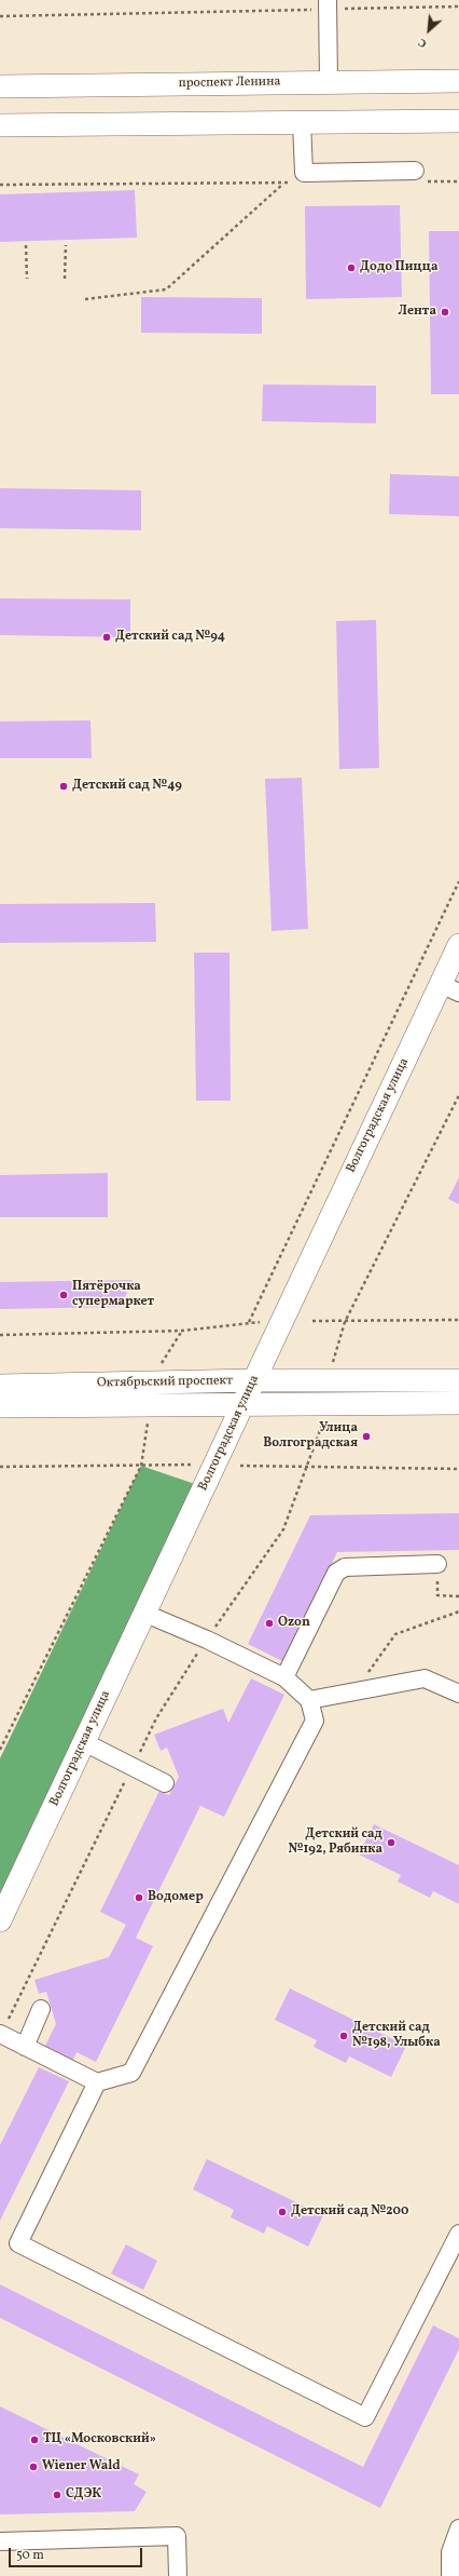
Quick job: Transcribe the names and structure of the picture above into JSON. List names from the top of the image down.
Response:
{
  "streets": {
    "main road": ["проспект Ленина", "Волгоградская улица", "Октябрьский проспект"]
  },
  "crossings": [
    ["Волгоградская улица", "Октябрьский проспект"]
  ],
  "places": [
    "Додо Пицца",
    "Лента",
    "Детский сад №94",
    "Детский сад №49",
    "Пятёрочка супермаркет",
    "Улица Волгоградская",
    "Ozon",
    "Детский сад №192, Рябинка",
    "Водомер",
    "Детский сад №198, Улыбка",
    "Детский сад №200",
    "ТЦ «Московский»",
    "Wiener Wald",
    "СДЭК"
  ],
  "scale_bar": "50 m",
  "north": "bottom left"
}
